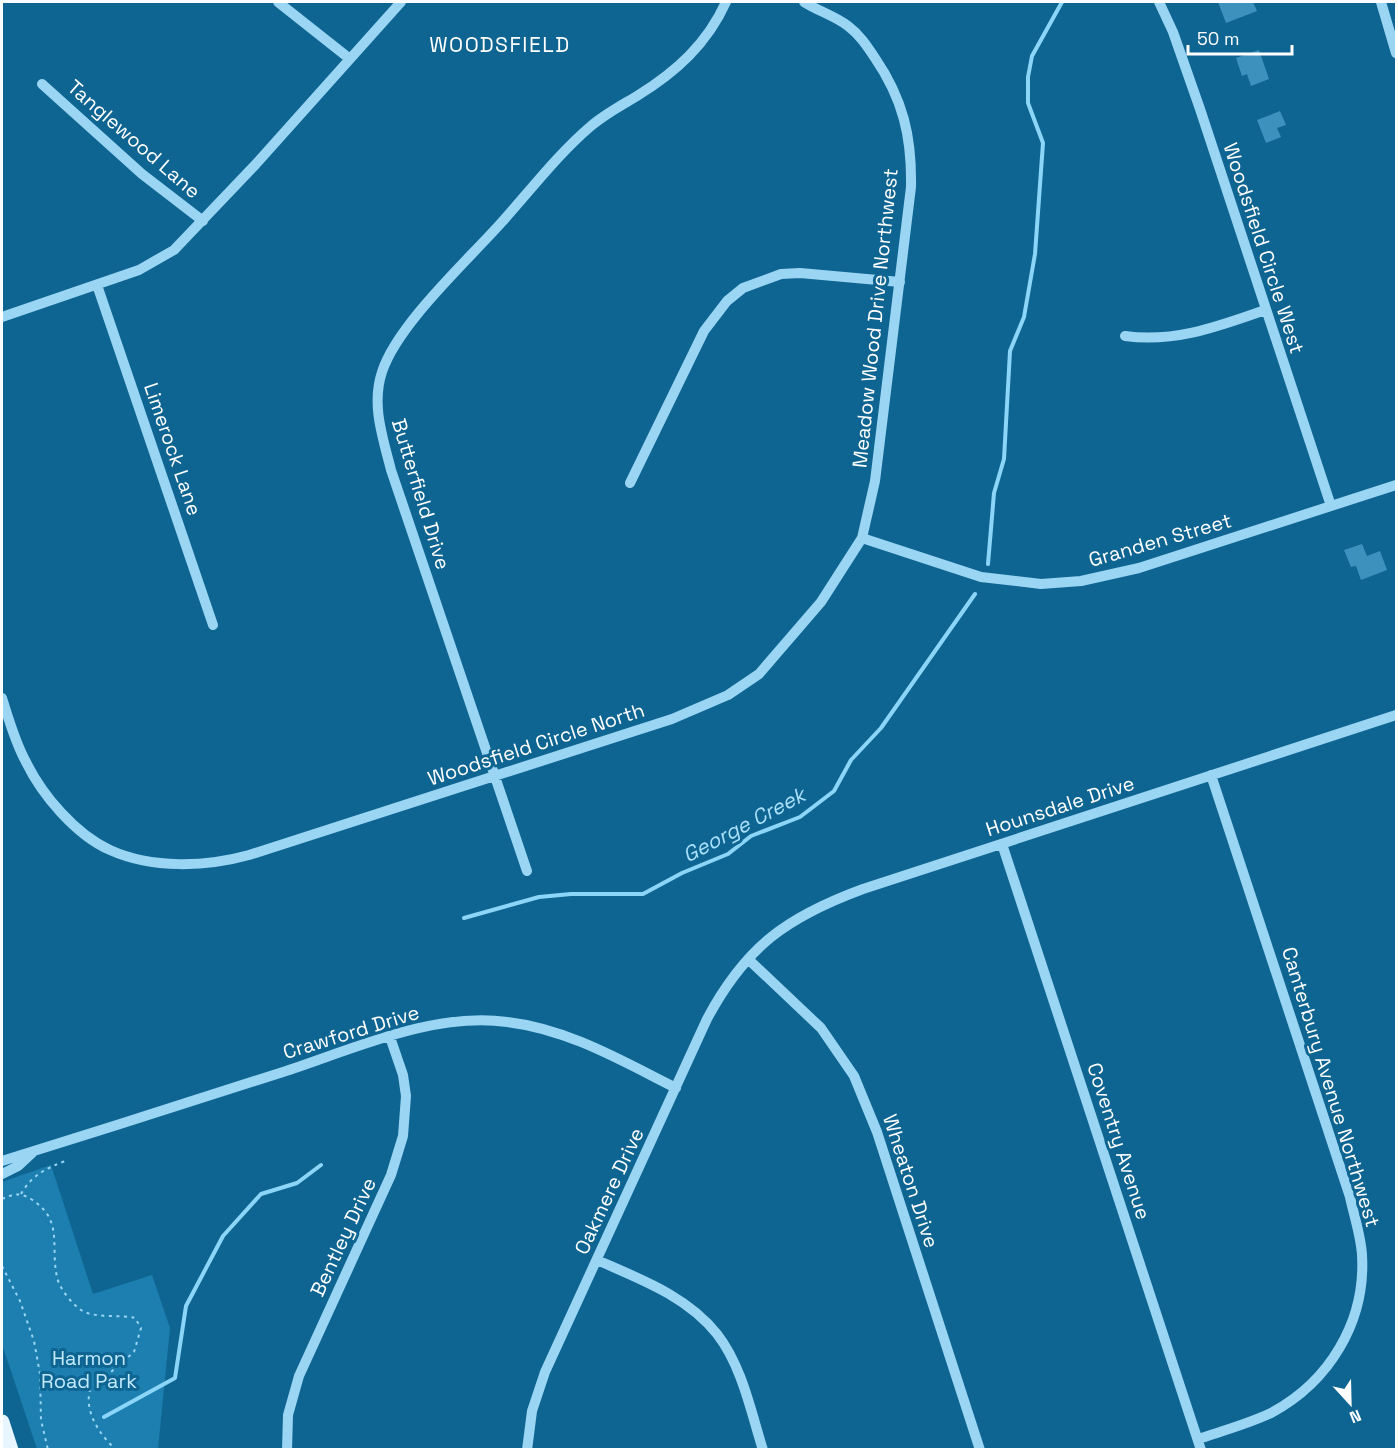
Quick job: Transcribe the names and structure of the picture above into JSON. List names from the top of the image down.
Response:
{
  "streets": {
    "street": [
      "Tanglewood Lane",
      "Woodsfield Circle West",
      "Meadow Wood Drive Northwest",
      "Limerock Lane",
      "Butterfield Drive",
      "Granden Street",
      "Woodsfield Circle North",
      "Hounsdale Drive",
      "Crawford Drive",
      "Canterbury Avenue Northwest",
      "Coventry Avenue",
      "Wheaton Drive",
      "Oakmere Drive",
      "Bentley Drive"
    ]
  },
  "crossings": [
    ["Woodsfield Circle West", "Granden Street"],
    ["Meadow Wood Drive Northwest", "Granden Street"],
    ["Meadow Wood Drive Northwest", "Woodsfield Circle North"],
    ["Butterfield Drive", "Woodsfield Circle North"],
    ["Granden Street", "Woodsfield Circle North"],
    ["Hounsdale Drive", "Canterbury Avenue Northwest"],
    ["Hounsdale Drive", "Coventry Avenue"],
    ["Hounsdale Drive", "Wheaton Drive"],
    ["Hounsdale Drive", "Oakmere Drive"],
    ["Crawford Drive", "Oakmere Drive"],
    ["Crawford Drive", "Bentley Drive"],
    ["Canterbury Avenue Northwest", "Coventry Avenue"],
    ["Wheaton Drive", "Oakmere Drive"]
  ],
  "districts": ["WOODSFIELD"],
  "water": ["George Creek"],
  "parks": ["Harmon Road Park"],
  "scale_bar": "50 m",
  "north": "bottom"
}
